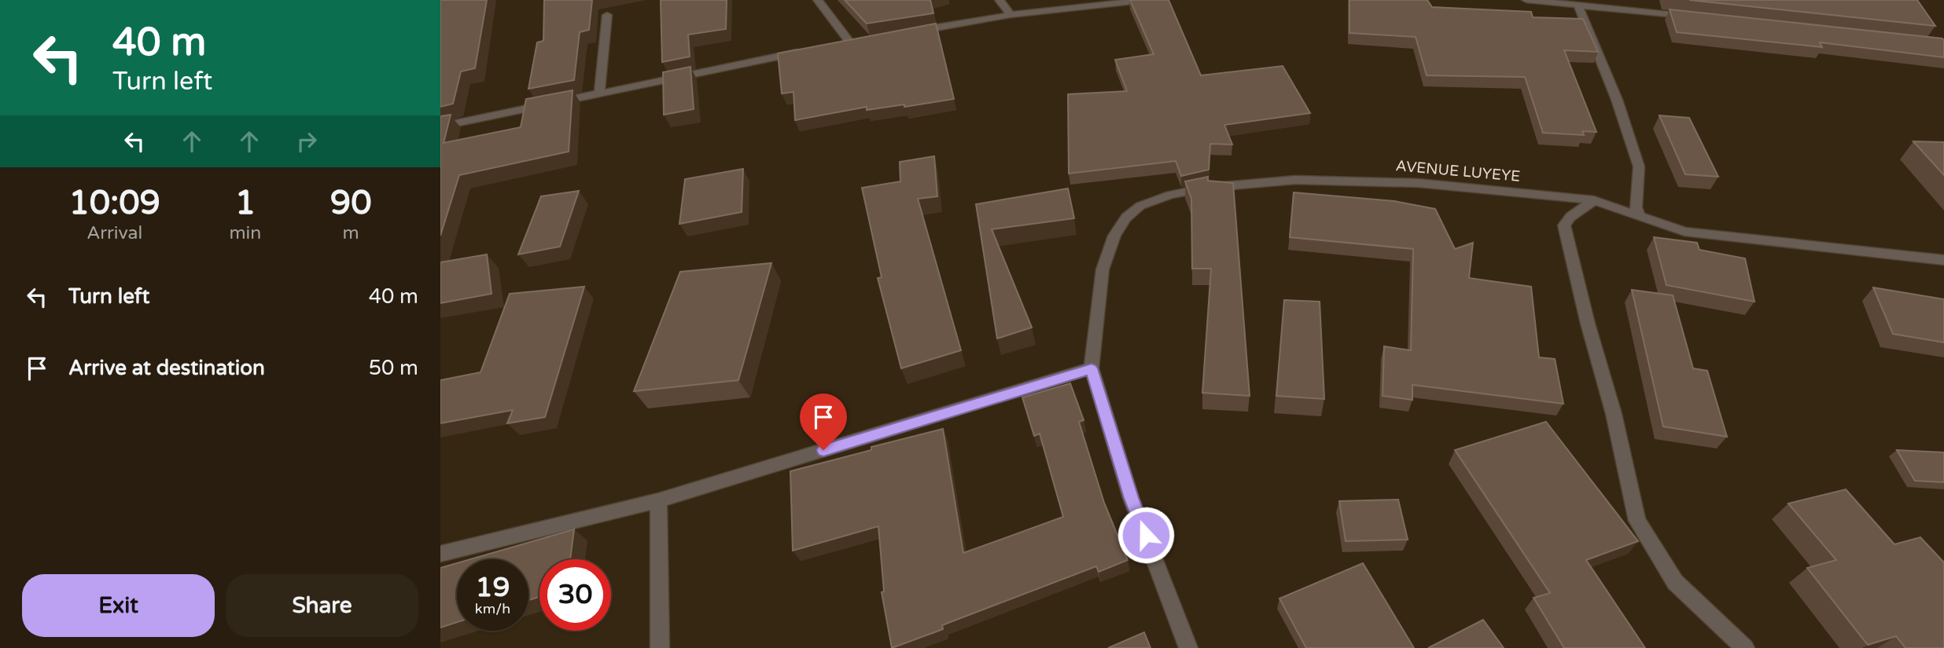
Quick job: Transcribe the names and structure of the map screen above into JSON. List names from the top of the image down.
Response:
{
  "streets": {
    "street": ["AVENUE LUYEYE"]
  },
  "page": {
    "turn": ["40 m", "Turn left"],
    "eta": [
      "10:09",
      "Arrival",
      "1",
      "min",
      "90",
      "m"
    ],
    "list": [
      {
        "name": "Turn left",
        "value": "40 m"
      },
      {
        "name": "Arrive at destination",
        "value": "50 m"
      }
    ],
    "speed": "19 km/h",
    "limit": "30",
    "buttons": ["Exit", "Share"]
  }
}
